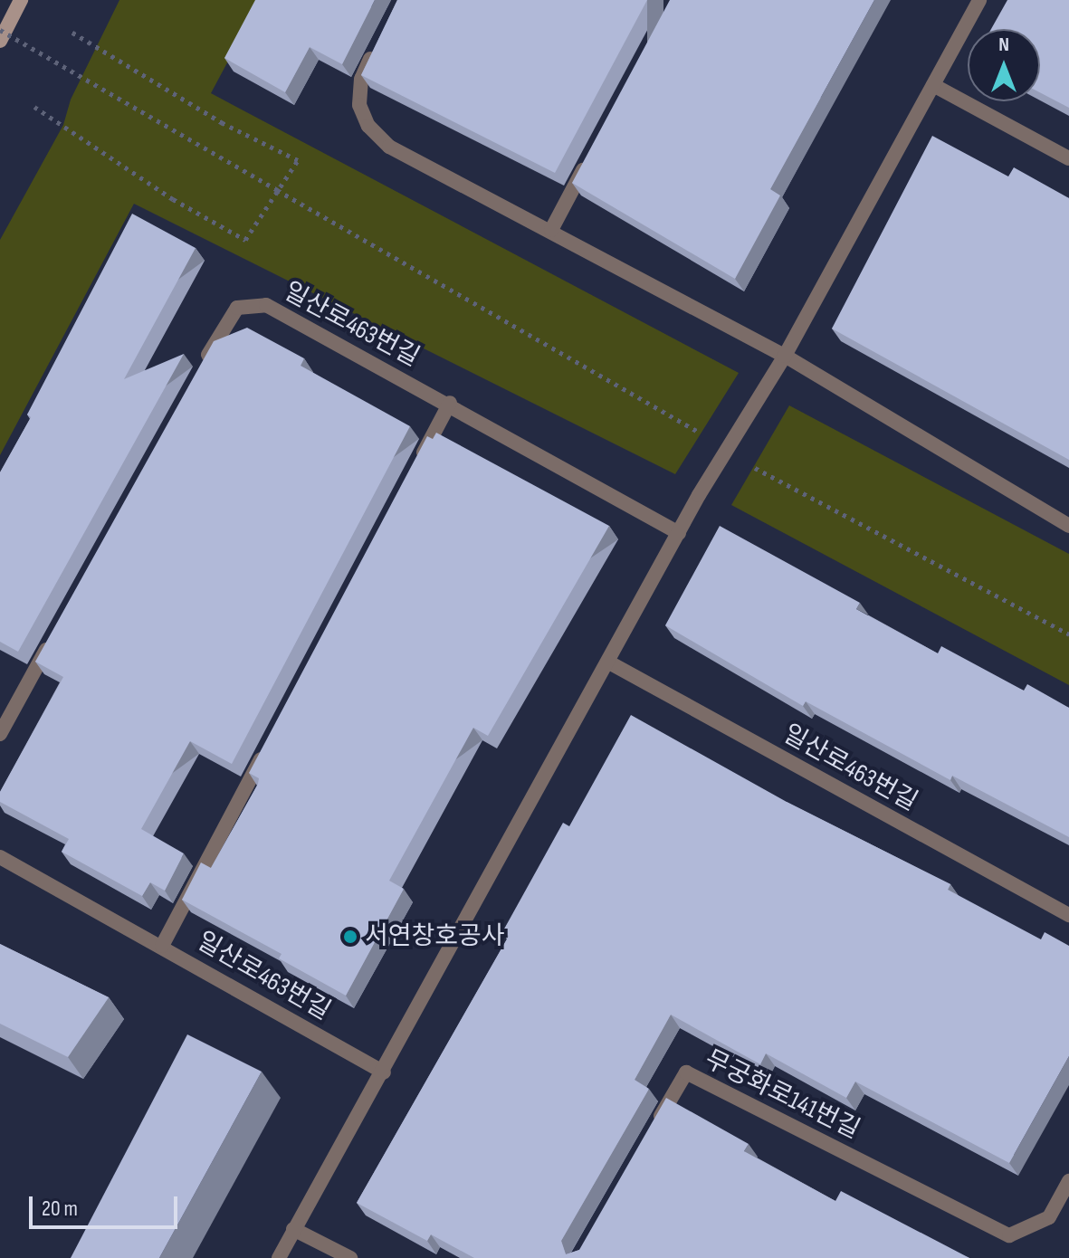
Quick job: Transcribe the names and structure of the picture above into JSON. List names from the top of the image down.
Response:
{
  "streets": {
    "street": ["일산로463번길", "무궁화로141번길"]
  },
  "places": ["서연창호공사"],
  "scale_bar": "20 m",
  "north": "top"
}
